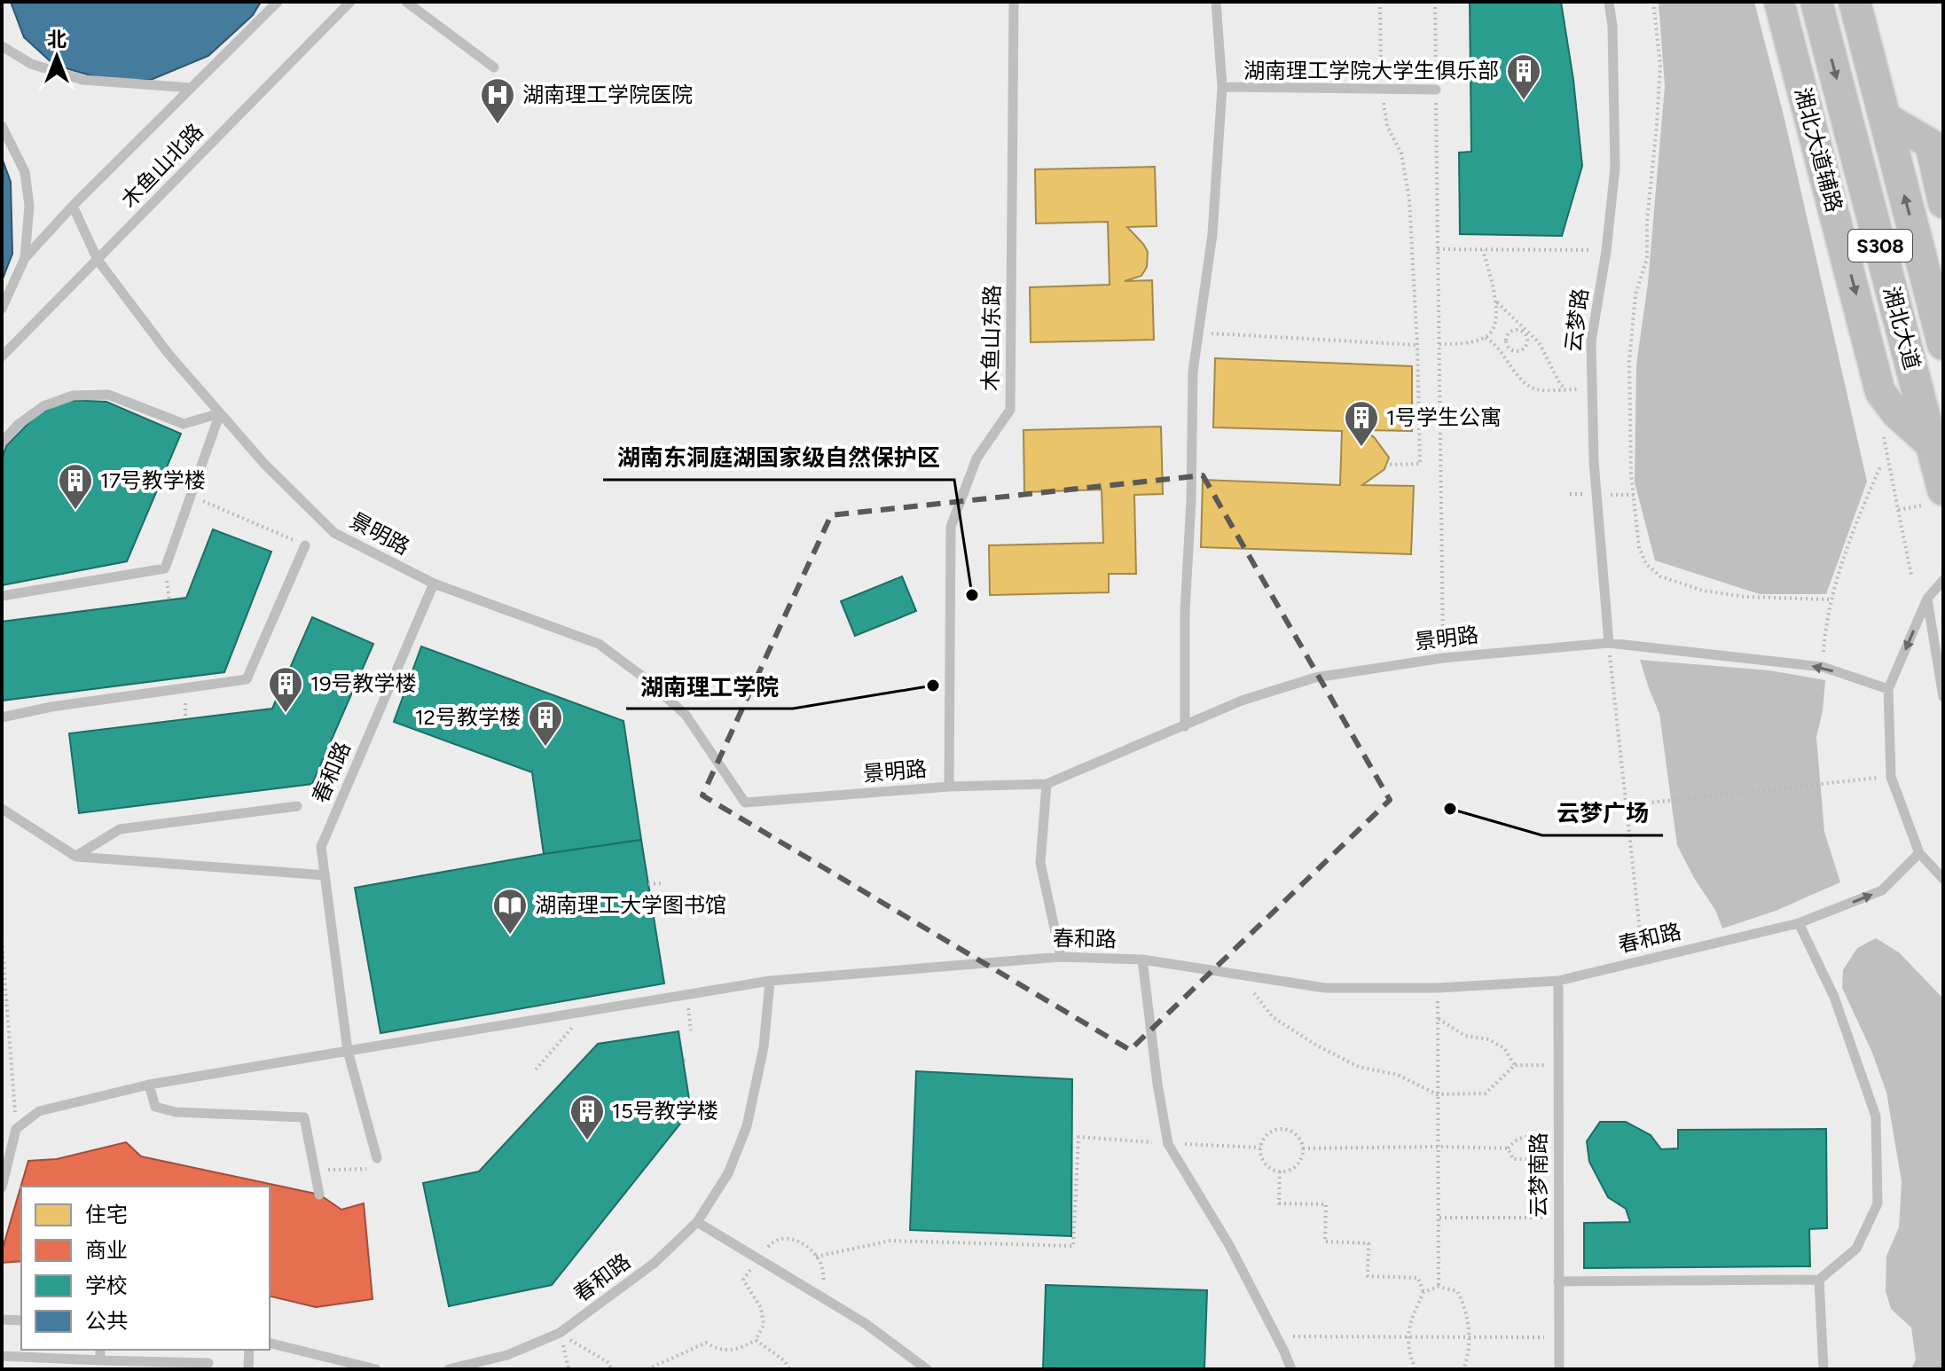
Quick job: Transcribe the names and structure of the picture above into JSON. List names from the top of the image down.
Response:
{
  "streets": {
    "highway": ["S308", "湘北大道"],
    "main road": ["湘北大道辅路"],
    "lane": [
      "木鱼山北路",
      "云梦路",
      "木鱼山东路",
      "景明路",
      "春和路",
      "云梦南路"
    ]
  },
  "crossings": [
    ["湘北大道辅路", "湘北大道"],
    ["木鱼山北路", "景明路"],
    ["云梦路", "景明路"],
    ["木鱼山东路", "景明路"],
    ["景明路", "春和路"],
    ["春和路", "云梦南路"]
  ],
  "one_way": ["湘北大道辅路"],
  "places": {
    "building": [
      "湖南理工学院大学生俱乐部",
      "1号学生公寓",
      "17号教学楼",
      "19号教学楼",
      "12号教学楼",
      "15号教学楼"
    ],
    "hospital": ["湖南理工学院医院"],
    "other": ["湖南东洞庭湖国家级自然保护区", "湖南理工学院", "云梦广场"],
    "library": ["湖南理工大学图书馆"]
  },
  "legend": [
    "住宅",
    "商业",
    "学校",
    "公共"
  ],
  "north": "top"
}
